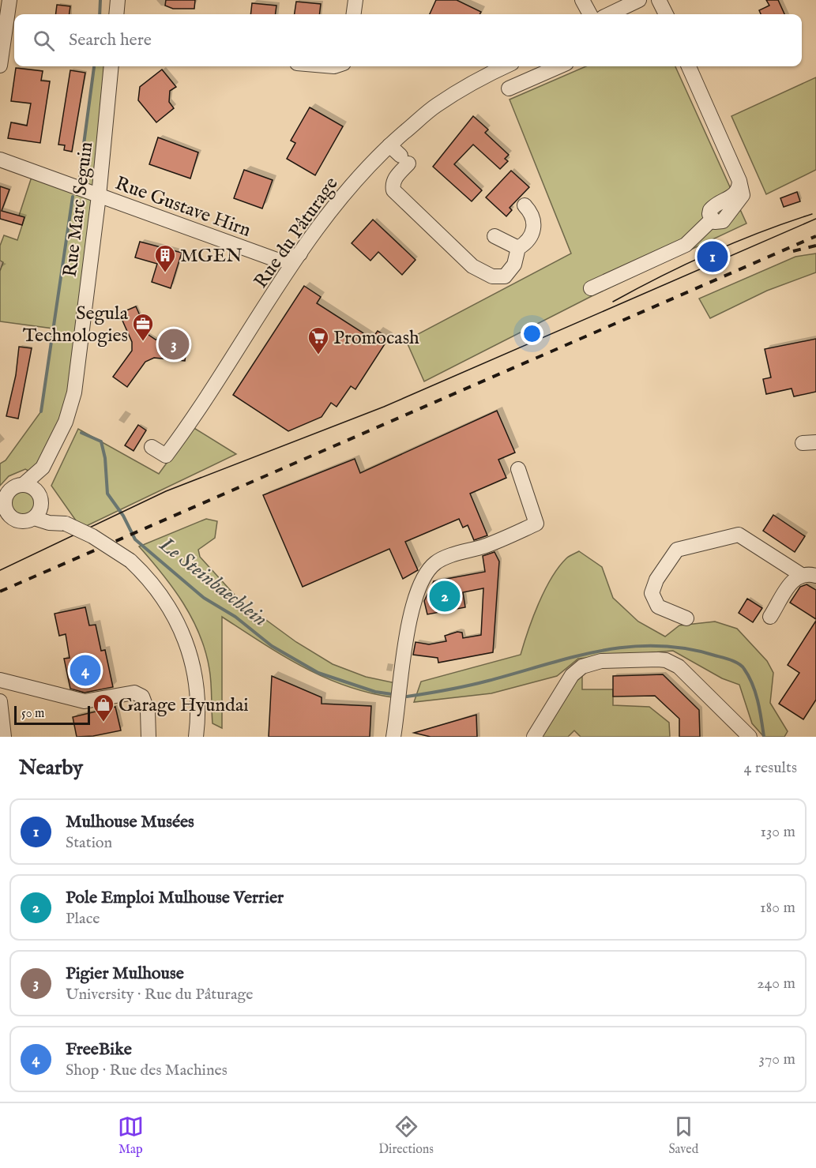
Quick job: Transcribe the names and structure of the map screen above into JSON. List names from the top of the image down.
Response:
{
  "streets": {
    "street": ["Rue Gustave Hirn", "Rue Marc Seguin", "Rue du Pâturage"]
  },
  "crossings": [
    ["Rue Gustave Hirn", "Rue Marc Seguin"]
  ],
  "water": ["Le Steinbaechlein"],
  "places": {
    "building": ["MGEN"],
    "office": ["Segula Technologies"],
    "supermarket": ["Promocash"],
    "shop": ["Garage Hyundai"]
  },
  "scale_bar": "50 m",
  "page": {
    "search": "Search here",
    "pins": [
      "1",
      "3",
      "2",
      "4"
    ],
    "scale": "50 m",
    "heading": ["Nearby", "4 results"],
    "list": [
      {
        "mark": "1",
        "name": "Mulhouse Musées",
        "note": "Station",
        "value": "130 m"
      },
      {
        "mark": "2",
        "name": "Pole Emploi Mulhouse Verrier",
        "note": "Place",
        "value": "180 m"
      },
      {
        "mark": "3",
        "name": "Pigier Mulhouse",
        "note": "University · Rue du Pâturage",
        "value": "240 m"
      },
      {
        "mark": "4",
        "name": "FreeBike",
        "note": "Shop · Rue des Machines",
        "value": "370 m"
      }
    ],
    "nav": ["Map", "Directions", "Saved"]
  }
}
